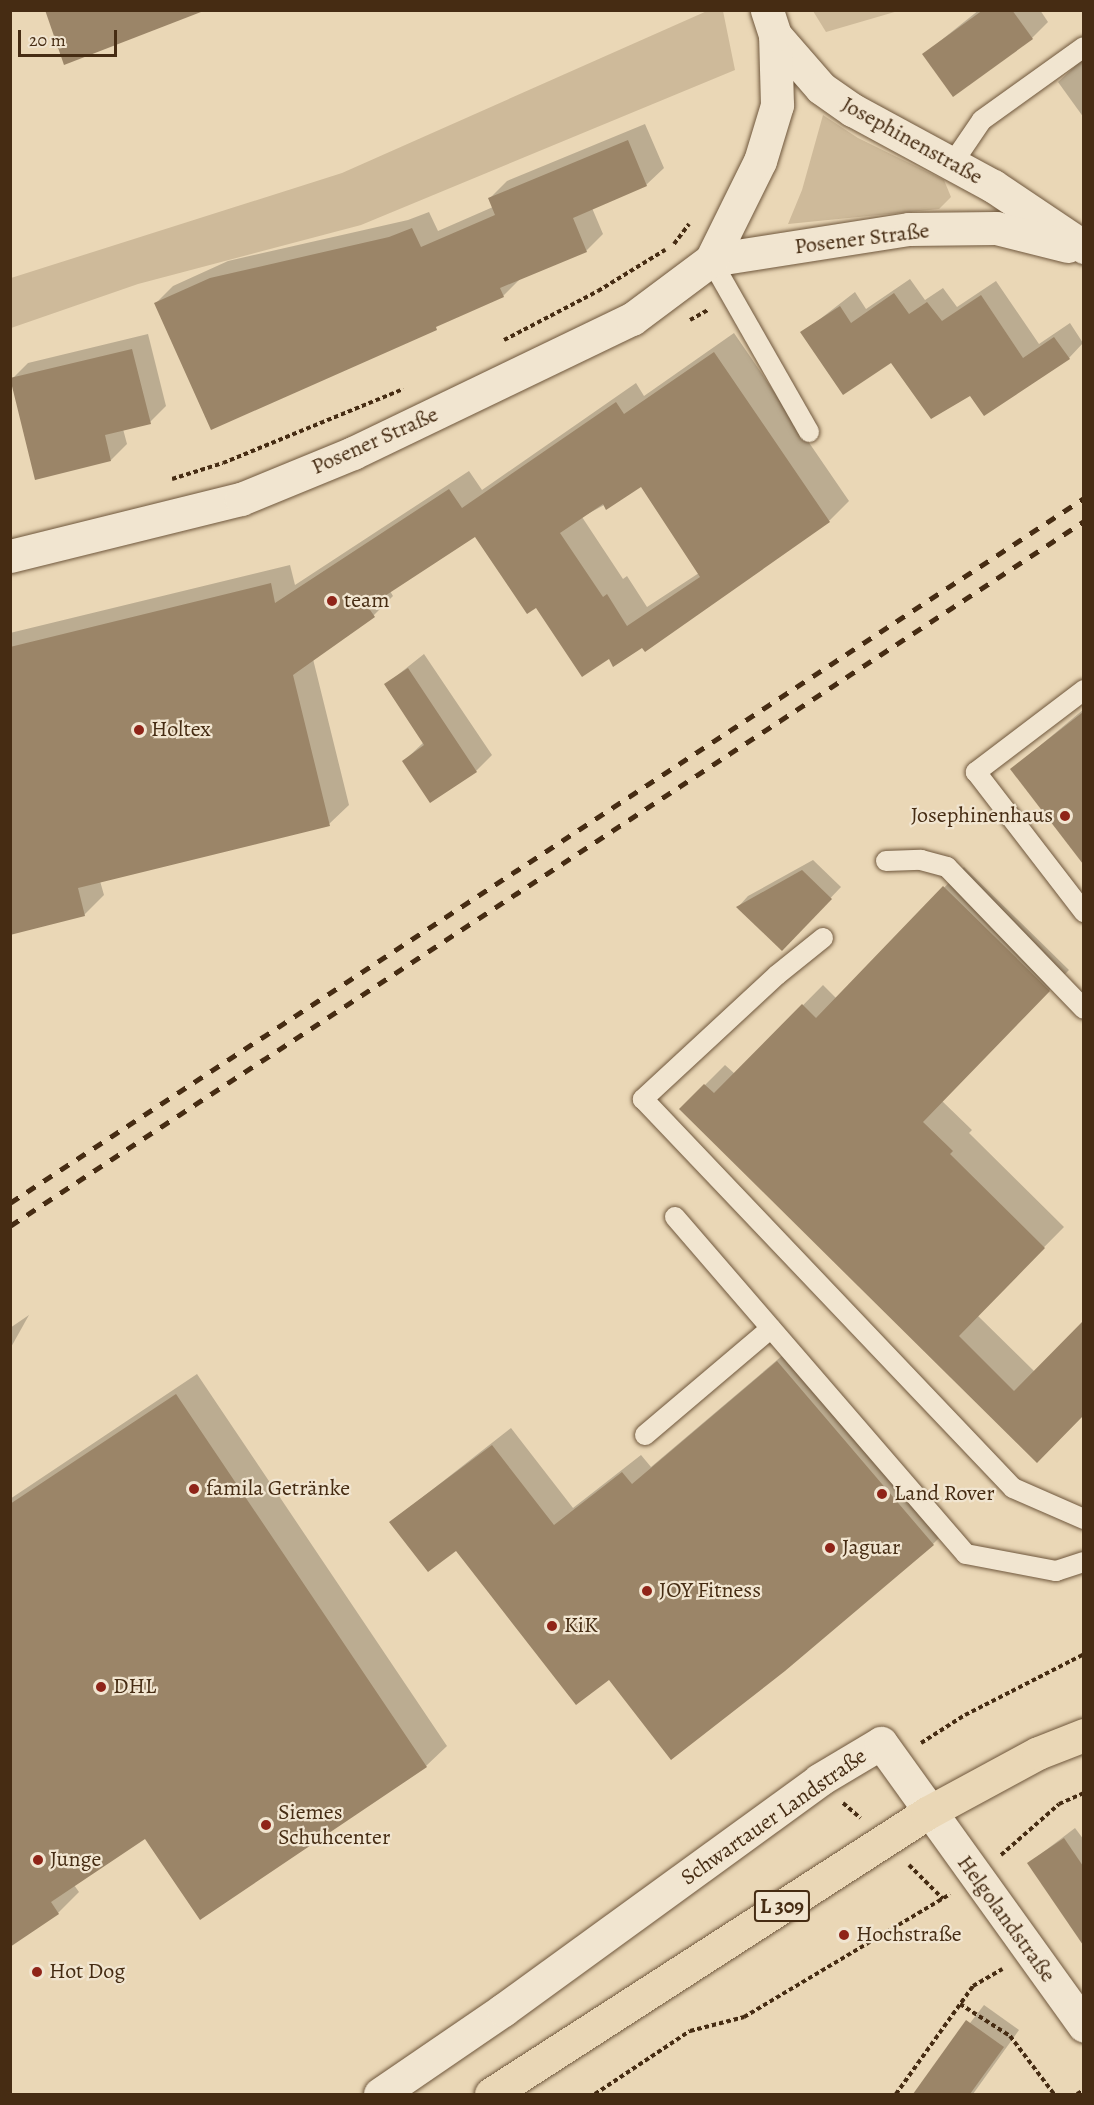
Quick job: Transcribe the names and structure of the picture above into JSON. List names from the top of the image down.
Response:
{
  "streets": {
    "main road": ["L 309"],
    "street": [
      "Josephinenstraße",
      "Posener Straße",
      "Schwartauer Landstraße",
      "Helgolandstraße"
    ]
  },
  "crossings": [
    ["Josephinenstraße", "Posener Straße"],
    ["Schwartauer Landstraße", "L 309"],
    ["Schwartauer Landstraße", "Helgolandstraße"],
    ["L 309", "Helgolandstraße"]
  ],
  "places": [
    "team",
    "Holtex",
    "Josephinenhaus",
    "famila Getränke",
    "Land Rover",
    "Jaguar",
    "JOY Fitness",
    "KiK",
    "DHL",
    "Siemes Schuhcenter",
    "Junge",
    "Hochstraße",
    "Hot Dog"
  ],
  "scale_bar": "20 m"
}
